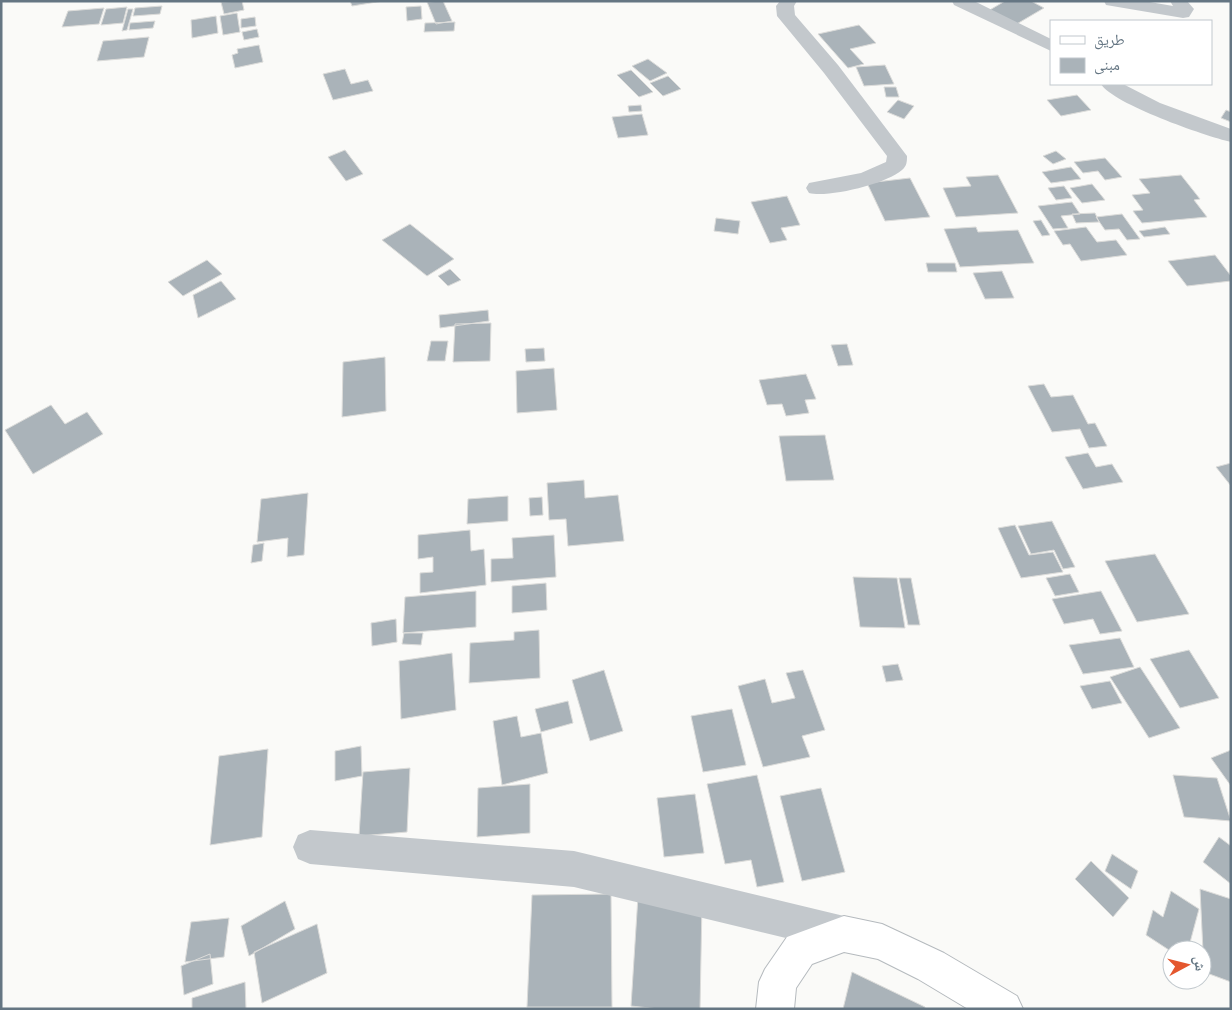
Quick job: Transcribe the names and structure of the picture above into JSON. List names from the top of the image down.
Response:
{
  "legend": ["طريق", "مبنى"],
  "north": "right"
}
